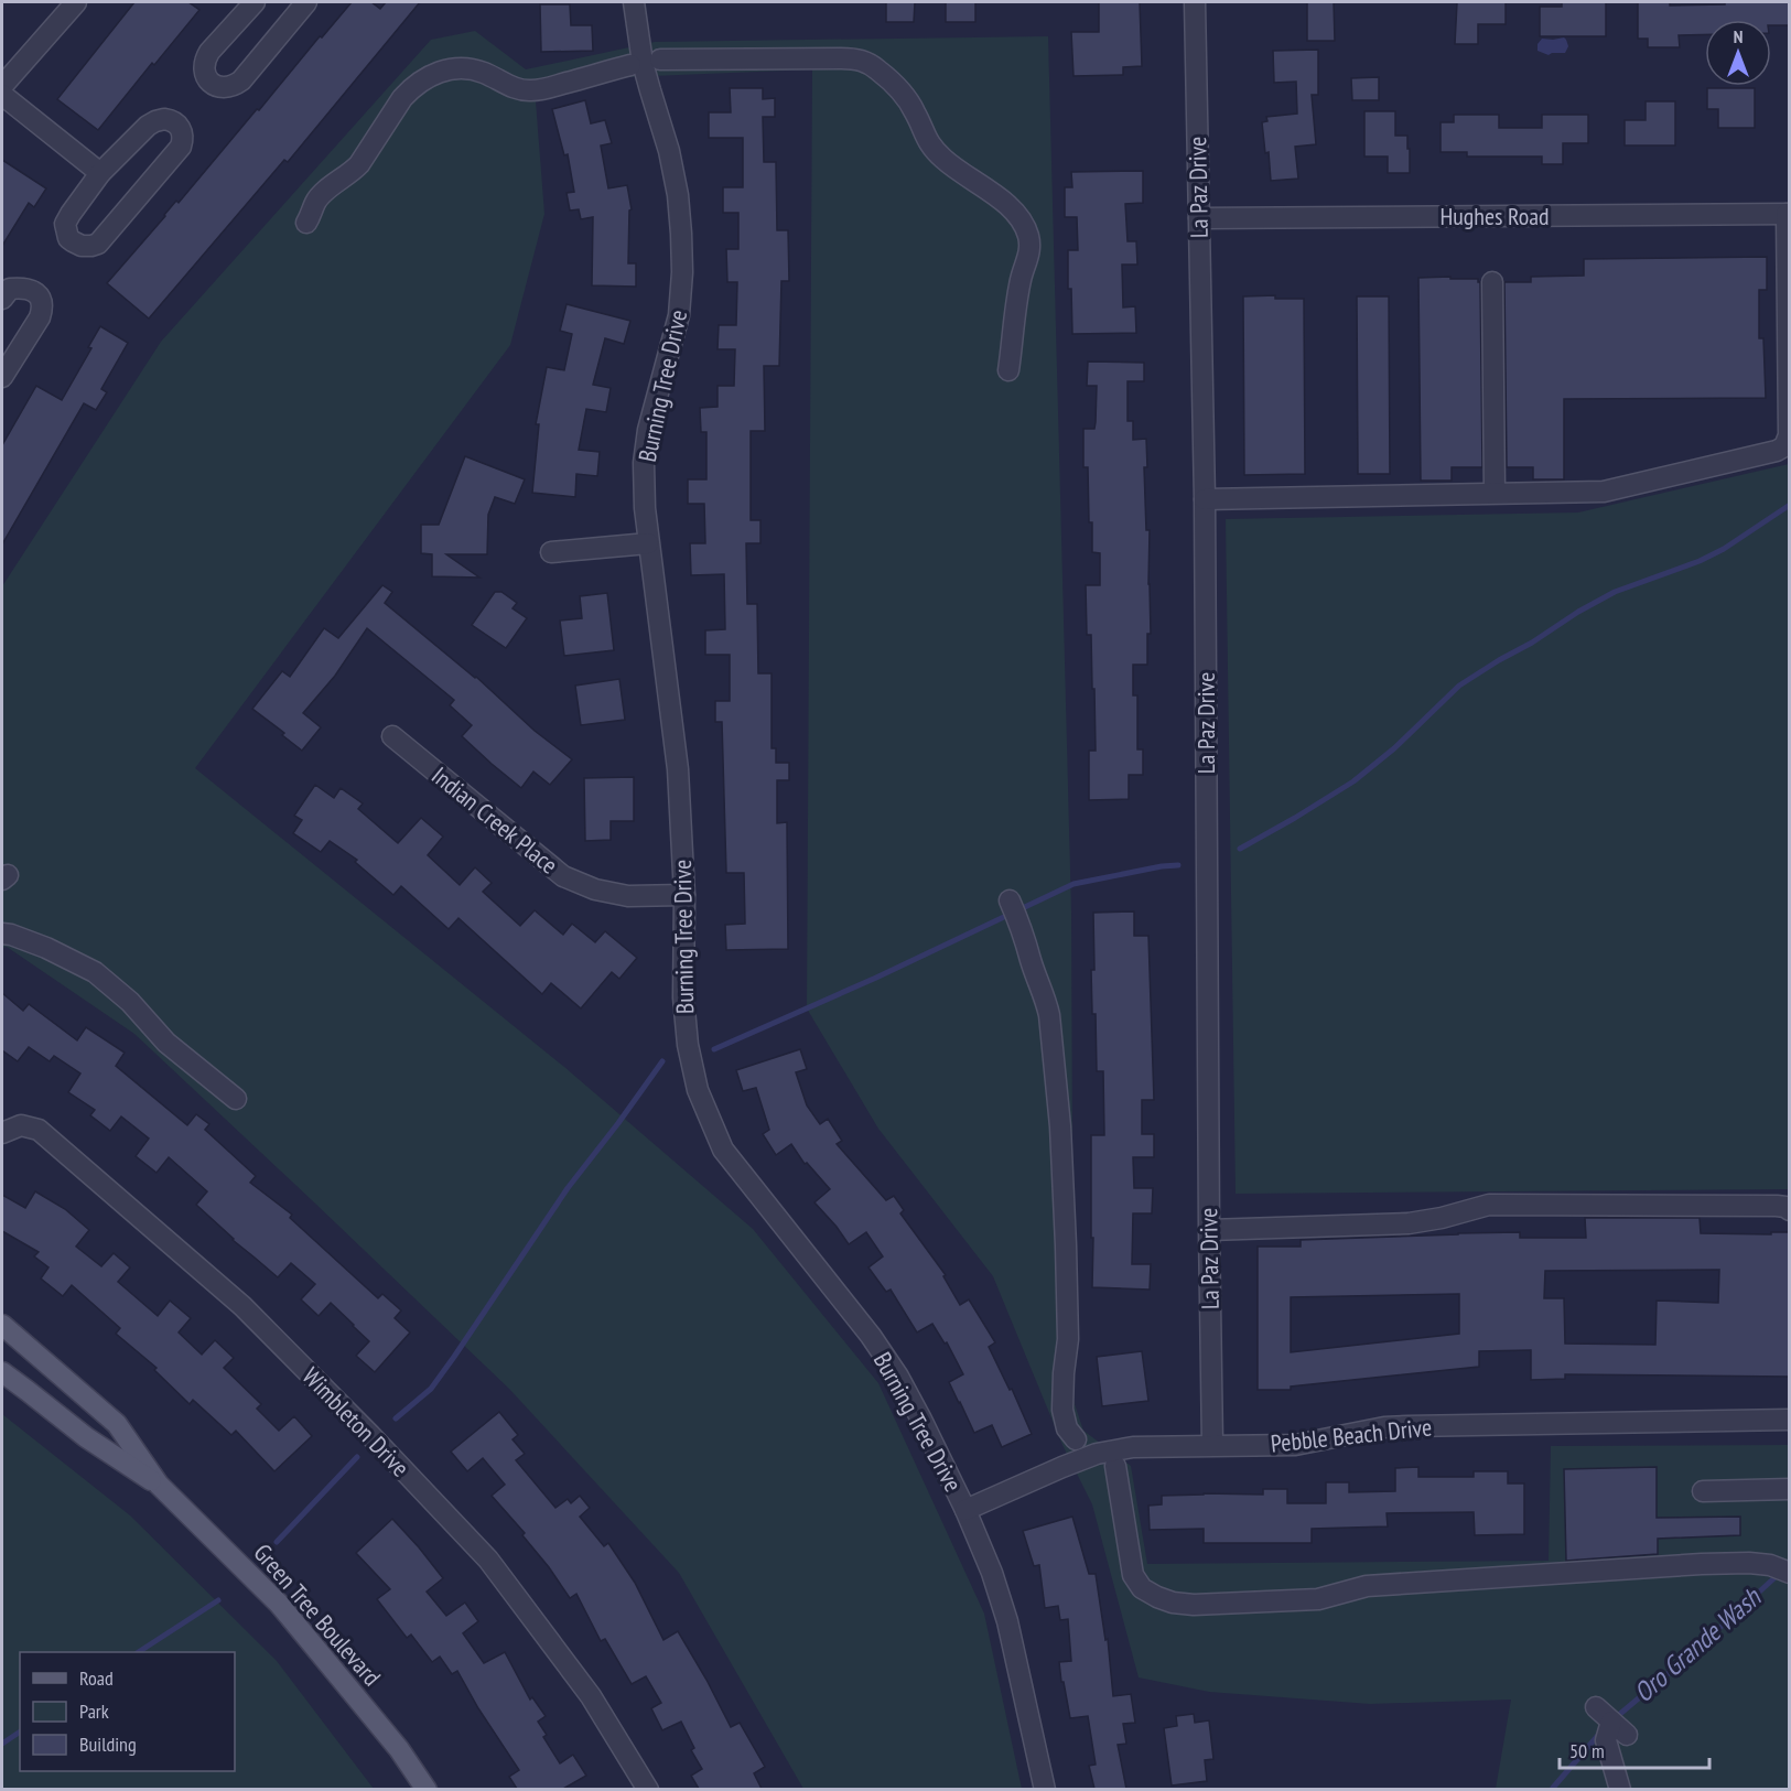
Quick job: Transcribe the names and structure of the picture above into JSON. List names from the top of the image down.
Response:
{
  "streets": {
    "main road": ["Green Tree Boulevard"],
    "street": [
      "La Paz Drive",
      "Hughes Road",
      "Burning Tree Drive",
      "Indian Creek Place",
      "Wimbleton Drive",
      "Pebble Beach Drive"
    ]
  },
  "crossings": [
    ["La Paz Drive", "Hughes Road"],
    ["La Paz Drive", "Pebble Beach Drive"],
    ["Burning Tree Drive", "Indian Creek Place"],
    ["Burning Tree Drive", "Pebble Beach Drive"]
  ],
  "water": ["Oro Grande Wash"],
  "legend": ["Road", "Park", "Building"],
  "scale_bar": "50 m",
  "north": "top"
}
